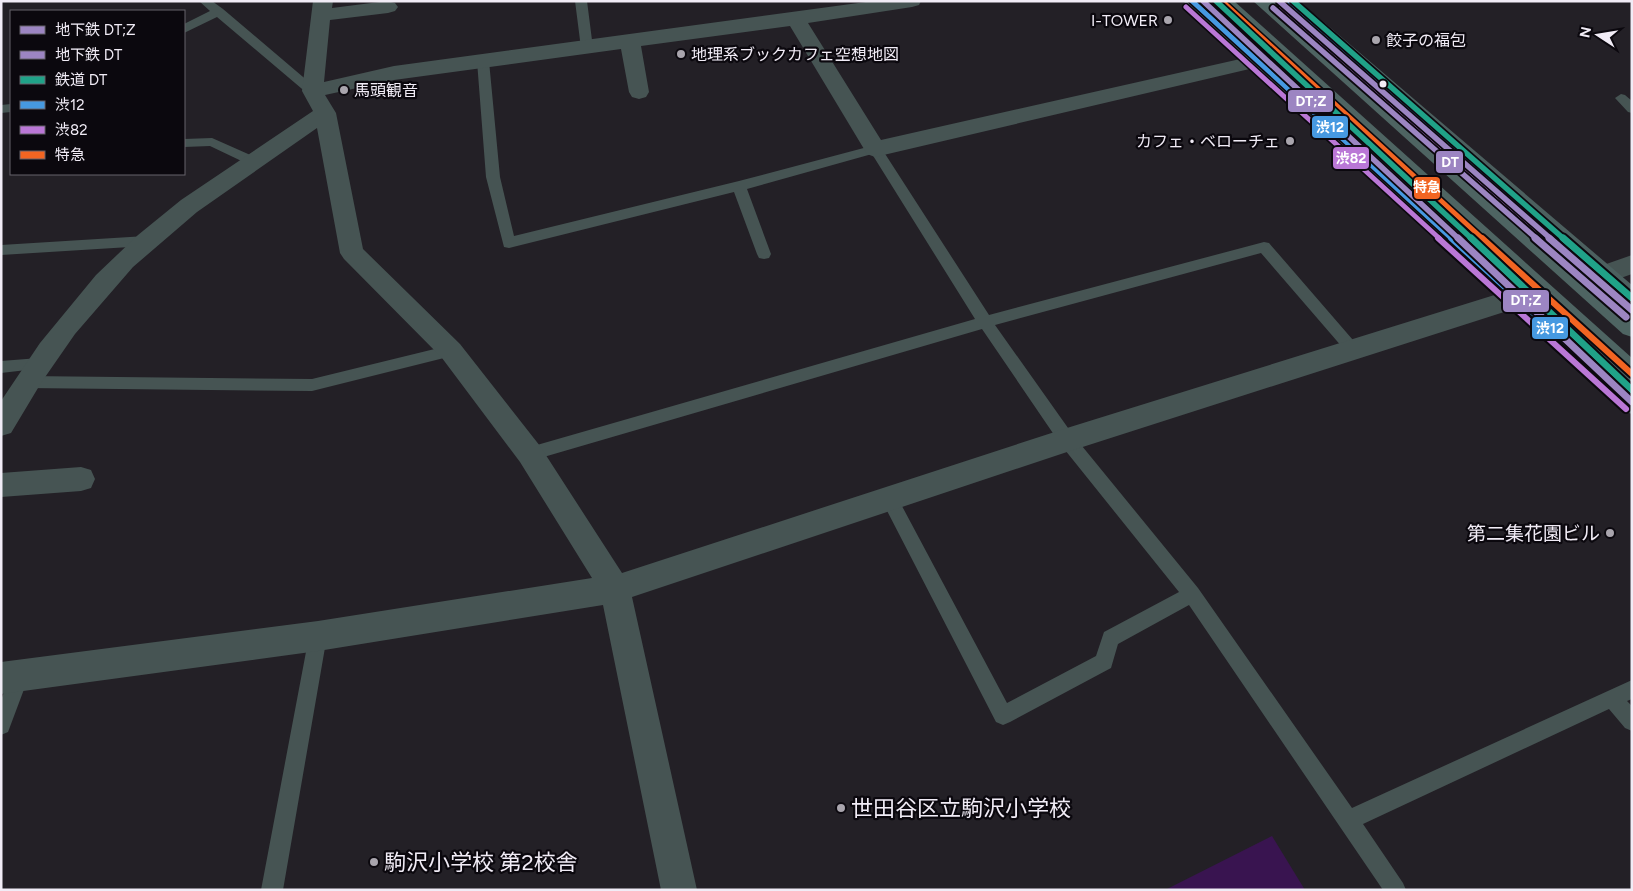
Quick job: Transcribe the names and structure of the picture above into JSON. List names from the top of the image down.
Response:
{
  "places": [
    "I-TOWER",
    "餃子の福包",
    "地理系ブックカフェ空想地図",
    "馬頭観音",
    "カフェ・ベローチェ",
    "第二集花園ビル",
    "世田谷区立駒沢小学校",
    "駒沢小学校 第2校舎"
  ],
  "lines": [
    "metro line DT;Z",
    "rail line DT",
    "transit line 渋12",
    "transit line 特急",
    "transit line 渋82",
    "metro line DT"
  ],
  "legend": [
    "地下鉄 DT;Z",
    "地下鉄 DT",
    "鉄道 DT",
    "渋12",
    "渋82",
    "特急"
  ],
  "north": "left"
}
